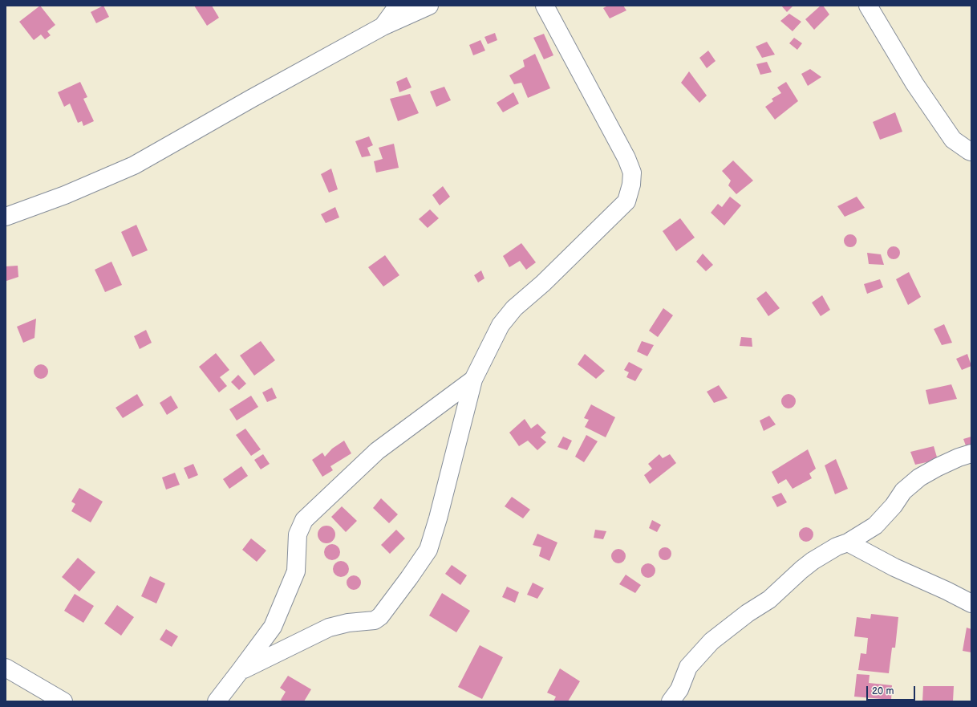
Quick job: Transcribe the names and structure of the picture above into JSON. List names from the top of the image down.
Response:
{
  "scale_bar": "20 m"
}
